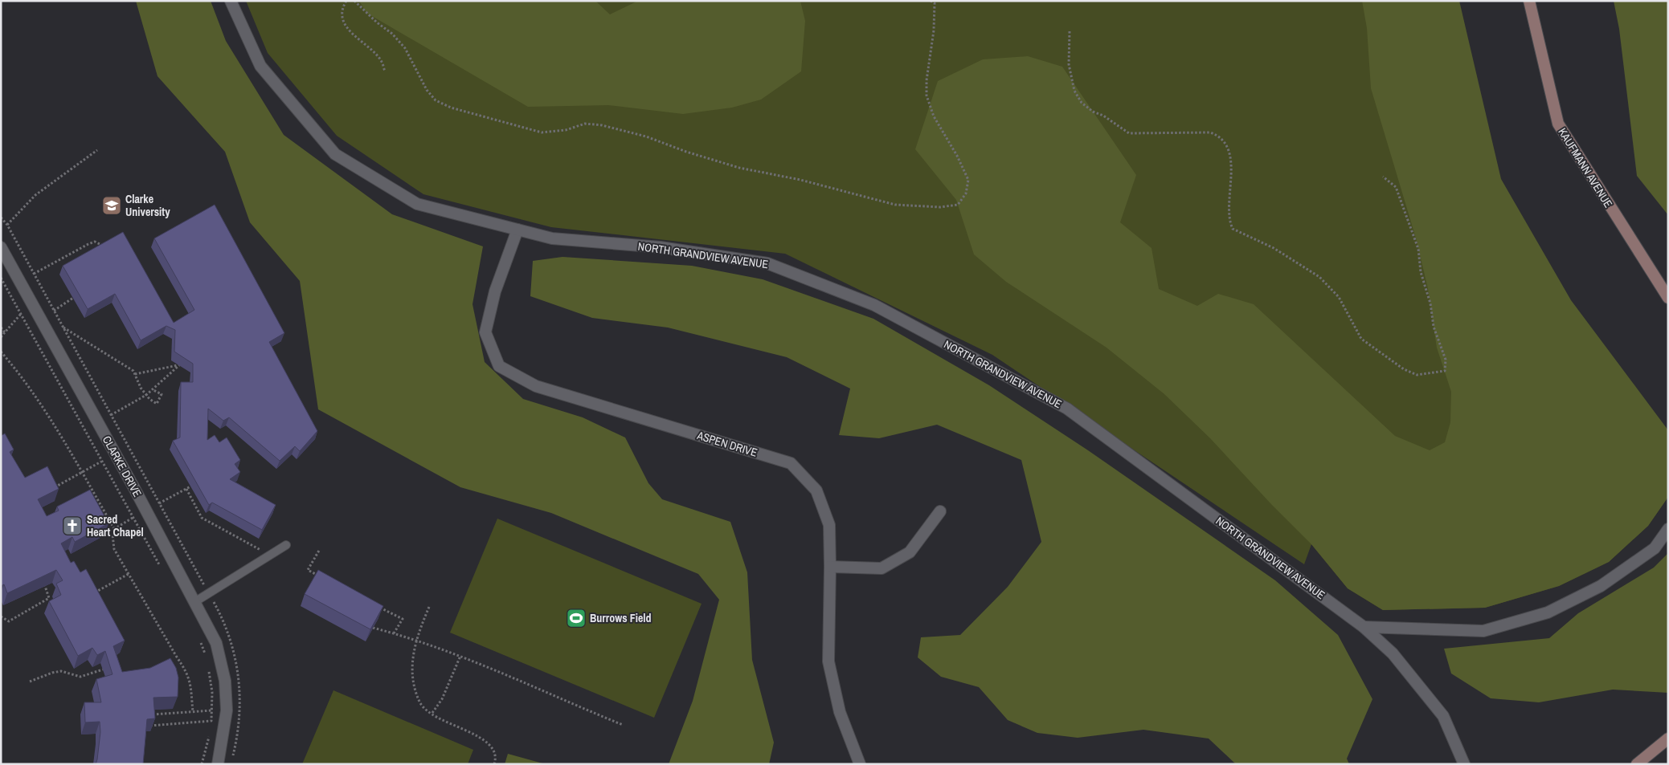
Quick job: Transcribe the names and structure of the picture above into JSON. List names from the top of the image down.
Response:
{
  "streets": {
    "main road": ["KAUFMANN AVENUE"],
    "street": ["NORTH GRANDVIEW AVENUE", "ASPEN DRIVE", "CLARKE DRIVE"]
  },
  "crossings": [
    ["NORTH GRANDVIEW AVENUE", "ASPEN DRIVE"]
  ],
  "places": {
    "school or university": ["Clarke University"],
    "church": ["Sacred Heart Chapel"],
    "sports": ["Burrows Field"]
  }
}
